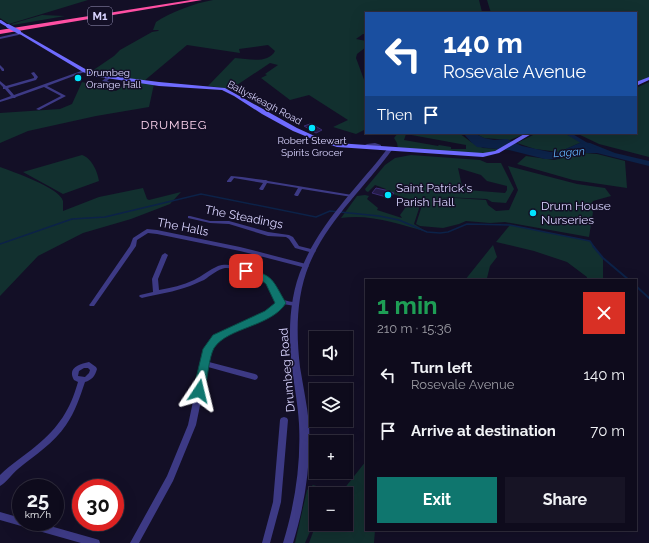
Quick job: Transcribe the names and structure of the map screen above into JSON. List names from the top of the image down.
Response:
{
  "streets": {
    "highway": ["M1"],
    "main road": ["Ballyskeagh Road"],
    "street": ["The Steadings", "The Halls", "Drumbeg Road"]
  },
  "crossings": [
    ["Ballyskeagh Road", "Drumbeg Road"],
    ["The Steadings", "Drumbeg Road"],
    ["The Halls", "Drumbeg Road"]
  ],
  "districts": ["DRUMBEG"],
  "water": ["Lagan"],
  "places": [
    "Drumbeg Orange Hall",
    "Robert Stewart Spirits Grocer",
    "Saint Patrick's Parish Hall",
    "Drum House Nurseries"
  ],
  "page": {
    "turn": ["140 m", "Rosevale Avenue"],
    "then": "Then",
    "heading": ["1 min", "210 m · 15:36"],
    "map_buttons": ["+", "−"],
    "list": [
      {
        "name": "Turn left",
        "note": "Rosevale Avenue",
        "value": "140 m"
      },
      {
        "name": "Arrive at destination",
        "value": "70 m"
      }
    ],
    "buttons": ["Exit", "Share"],
    "speed": "25 km/h",
    "limit": "30"
  }
}
